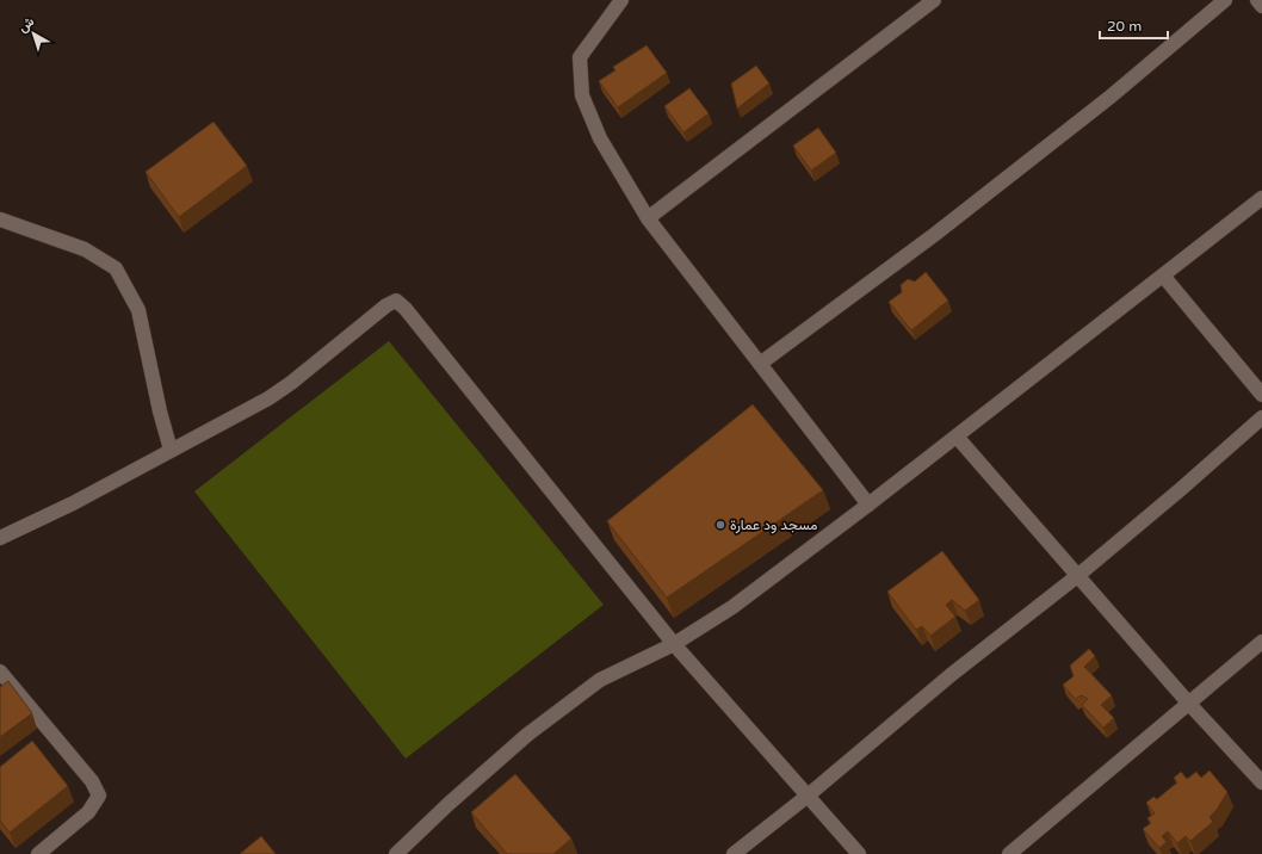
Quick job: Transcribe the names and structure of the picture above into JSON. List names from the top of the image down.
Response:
{
  "places": ["مسجد ود عمارة"],
  "scale_bar": "20 m",
  "north": "top left"
}
